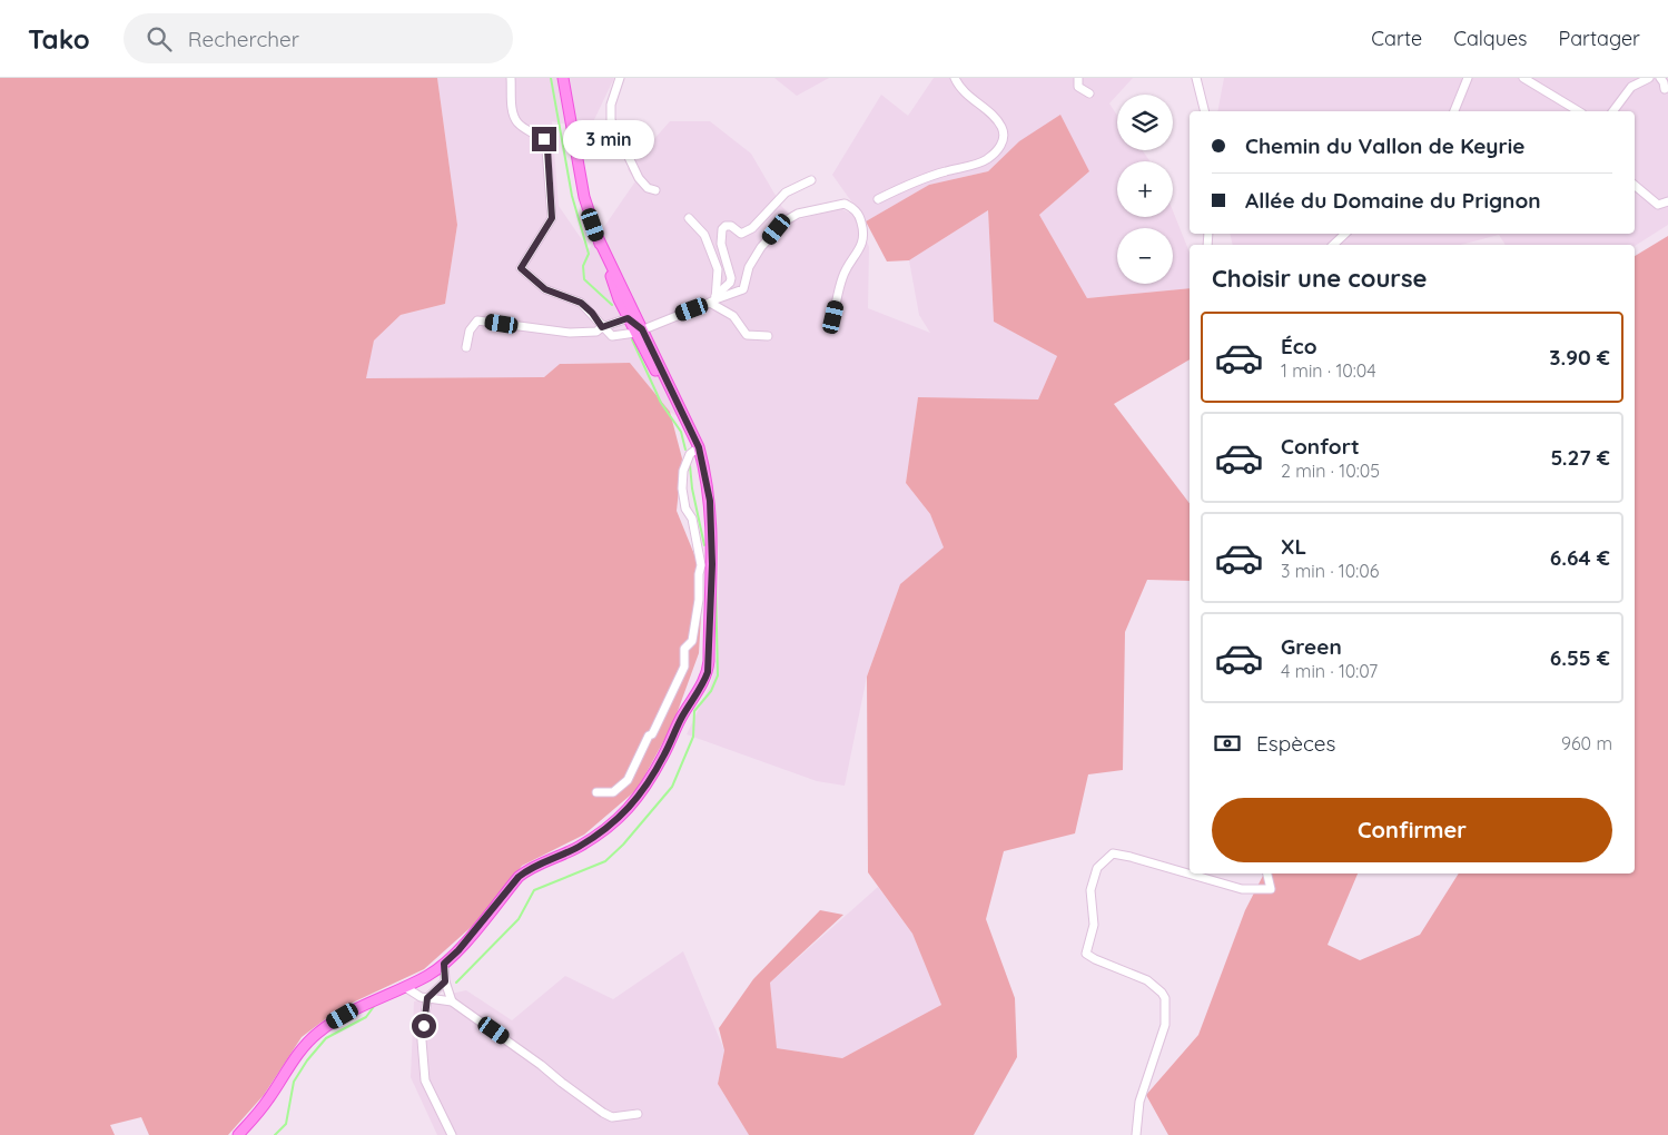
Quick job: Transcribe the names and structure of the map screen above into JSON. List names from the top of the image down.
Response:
{
  "page": {
    "header": "Tako",
    "search": "Rechercher",
    "nav": ["Carte", "Calques", "Partager"],
    "map_buttons": ["+", "−"],
    "banner": ["Chemin du Vallon de Keyrie", "Allée du Domaine du Prignon"],
    "bubble": "3 min",
    "heading": "Choisir une course",
    "list": [
      {
        "name": "Éco",
        "note": "1 min · 10:04",
        "value": "3.90 €"
      },
      {
        "name": "Confort",
        "note": "2 min · 10:05",
        "value": "5.27 €"
      },
      {
        "name": "XL",
        "note": "3 min · 10:06",
        "value": "6.64 €"
      },
      {
        "name": "Green",
        "note": "4 min · 10:07",
        "value": "6.55 €"
      }
    ],
    "pay": ["Espèces", "960 m"],
    "buttons": "Confirmer"
  }
}
